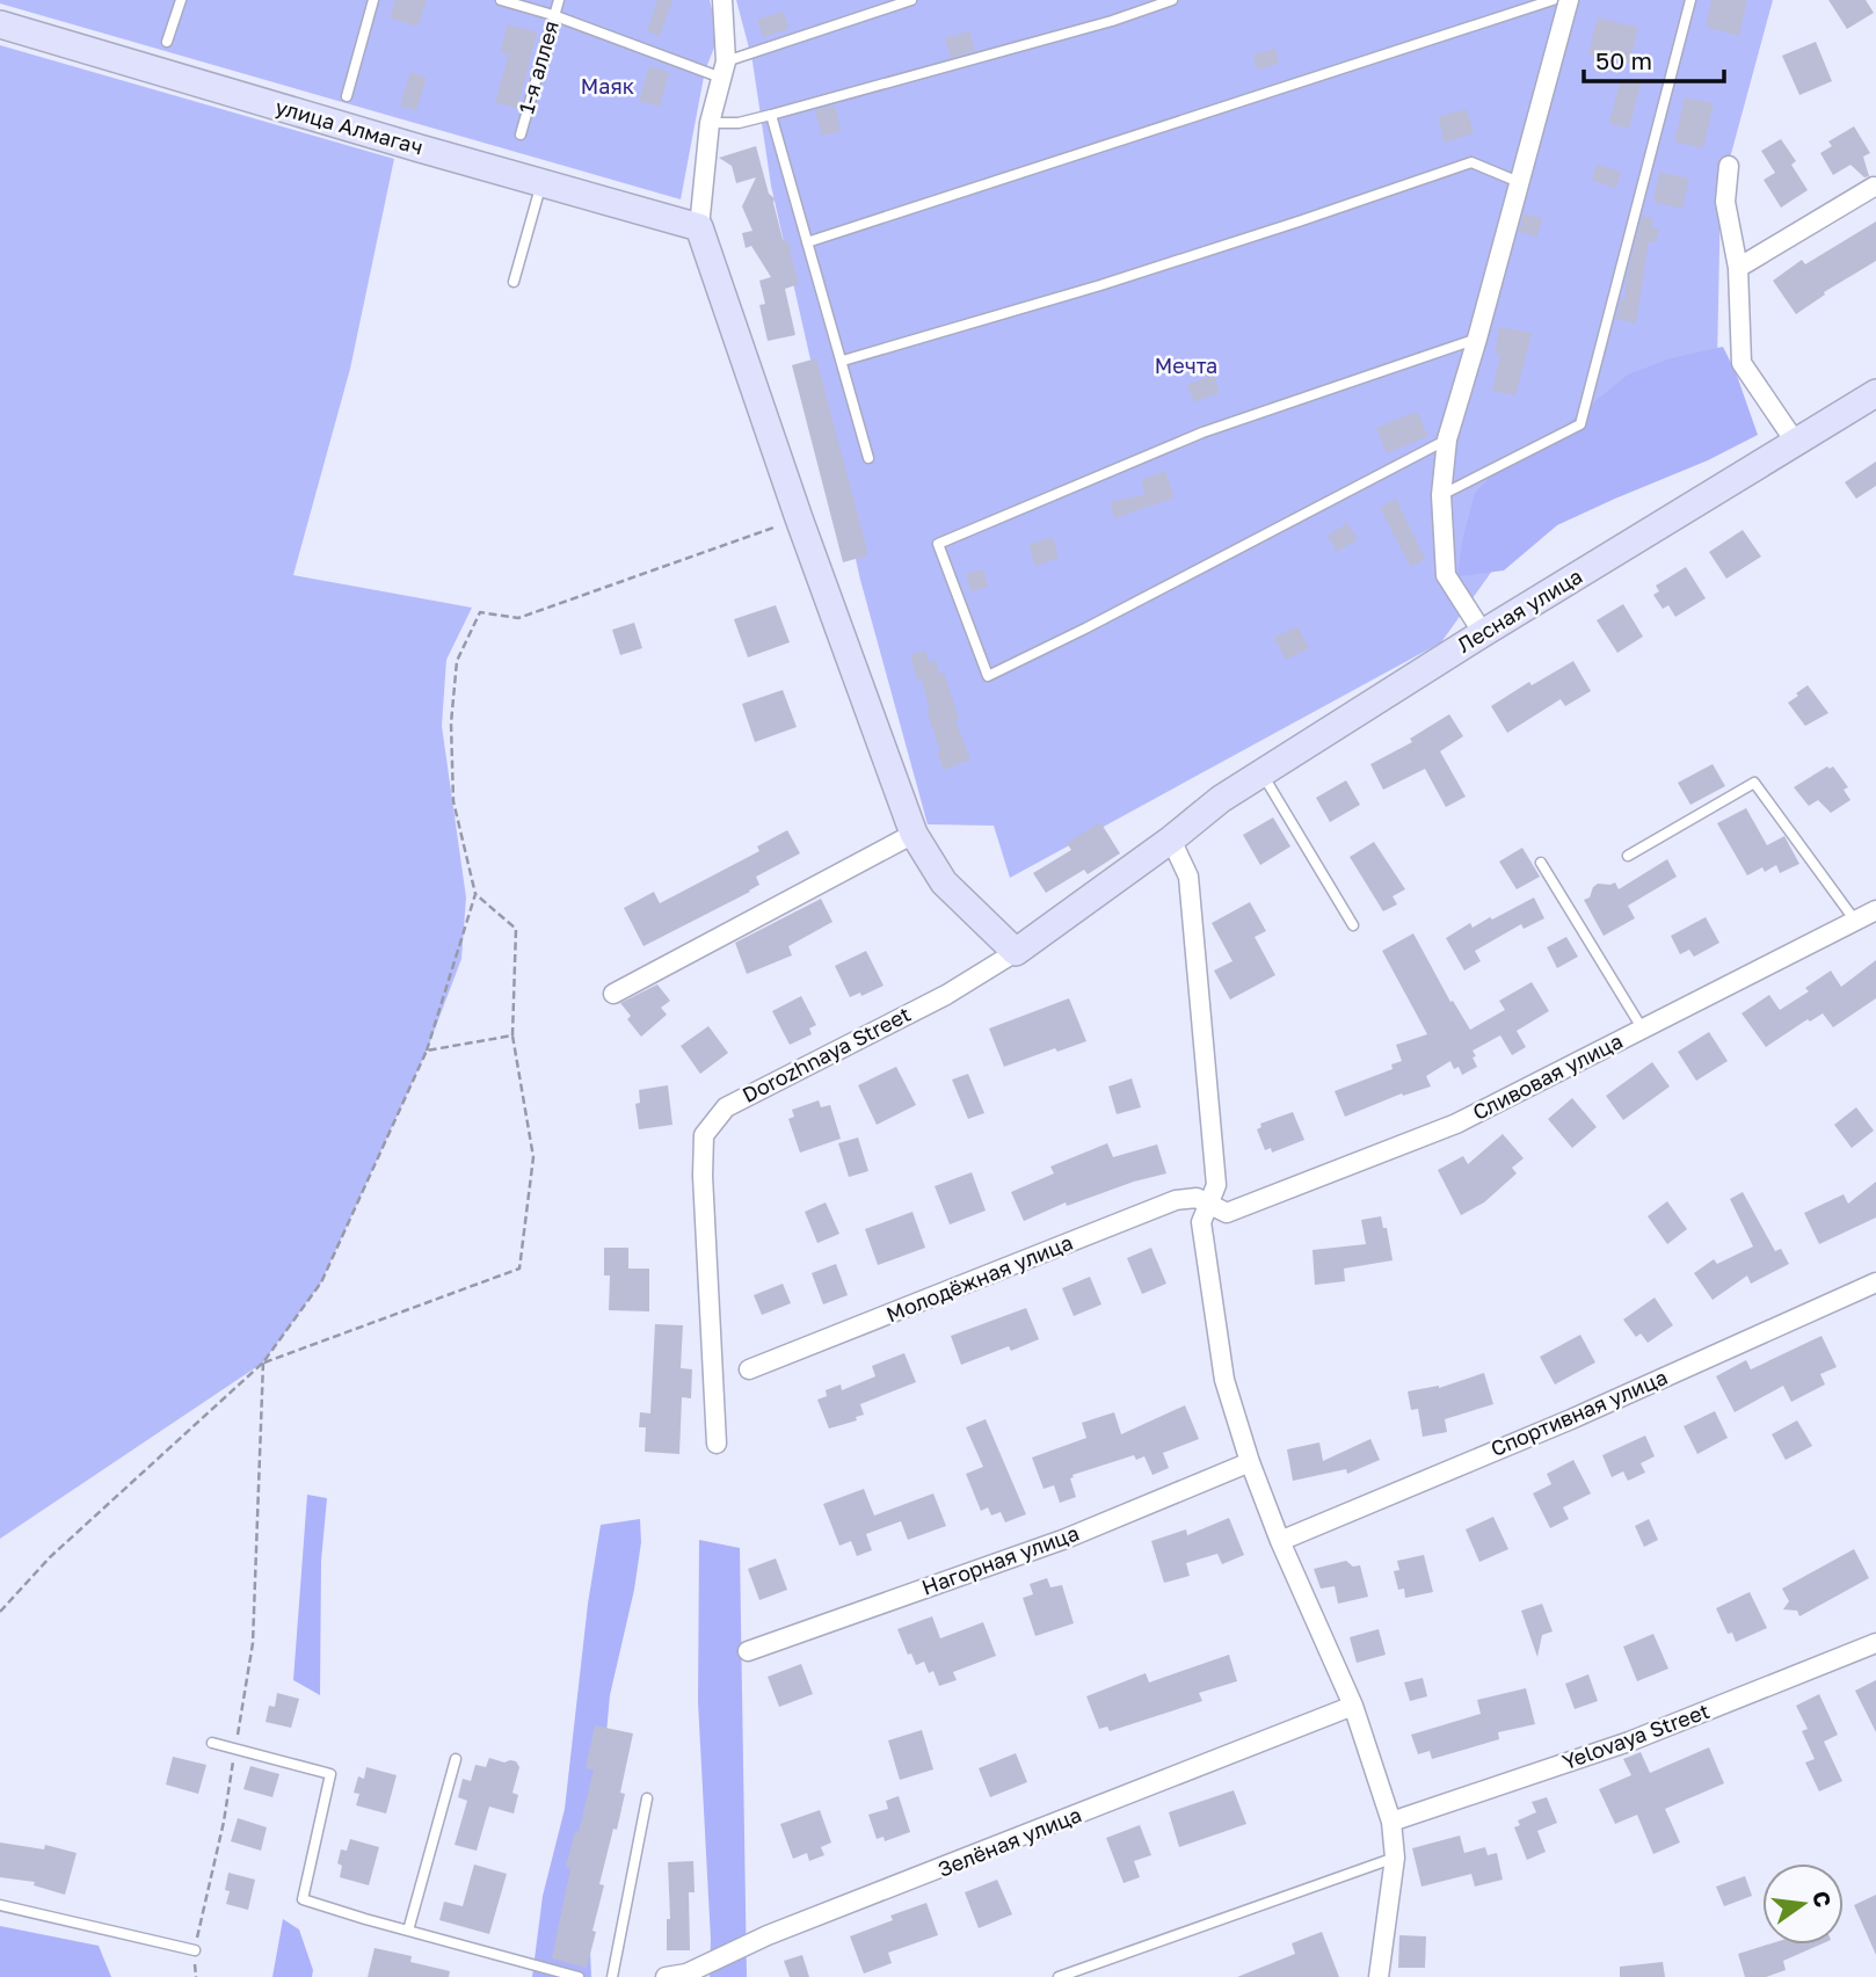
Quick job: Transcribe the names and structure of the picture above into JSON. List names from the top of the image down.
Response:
{
  "streets": {
    "street": [
      "улица Алмагач",
      "Лесная улица",
      "Dorozhnaya Street",
      "Сливовая улица",
      "Молодёжная улица",
      "Спортивная улица",
      "Нагорная улица",
      "Yelovaya Street",
      "Зелёная улица"
    ],
    "lane": ["1-я аллея"]
  },
  "crossings": [
    ["Лесная улица", "Dorozhnaya Street"],
    ["Сливовая улица", "Молодёжная улица"]
  ],
  "parks": ["Маяк", "Мечта"],
  "scale_bar": "50 m",
  "north": "right"
}
